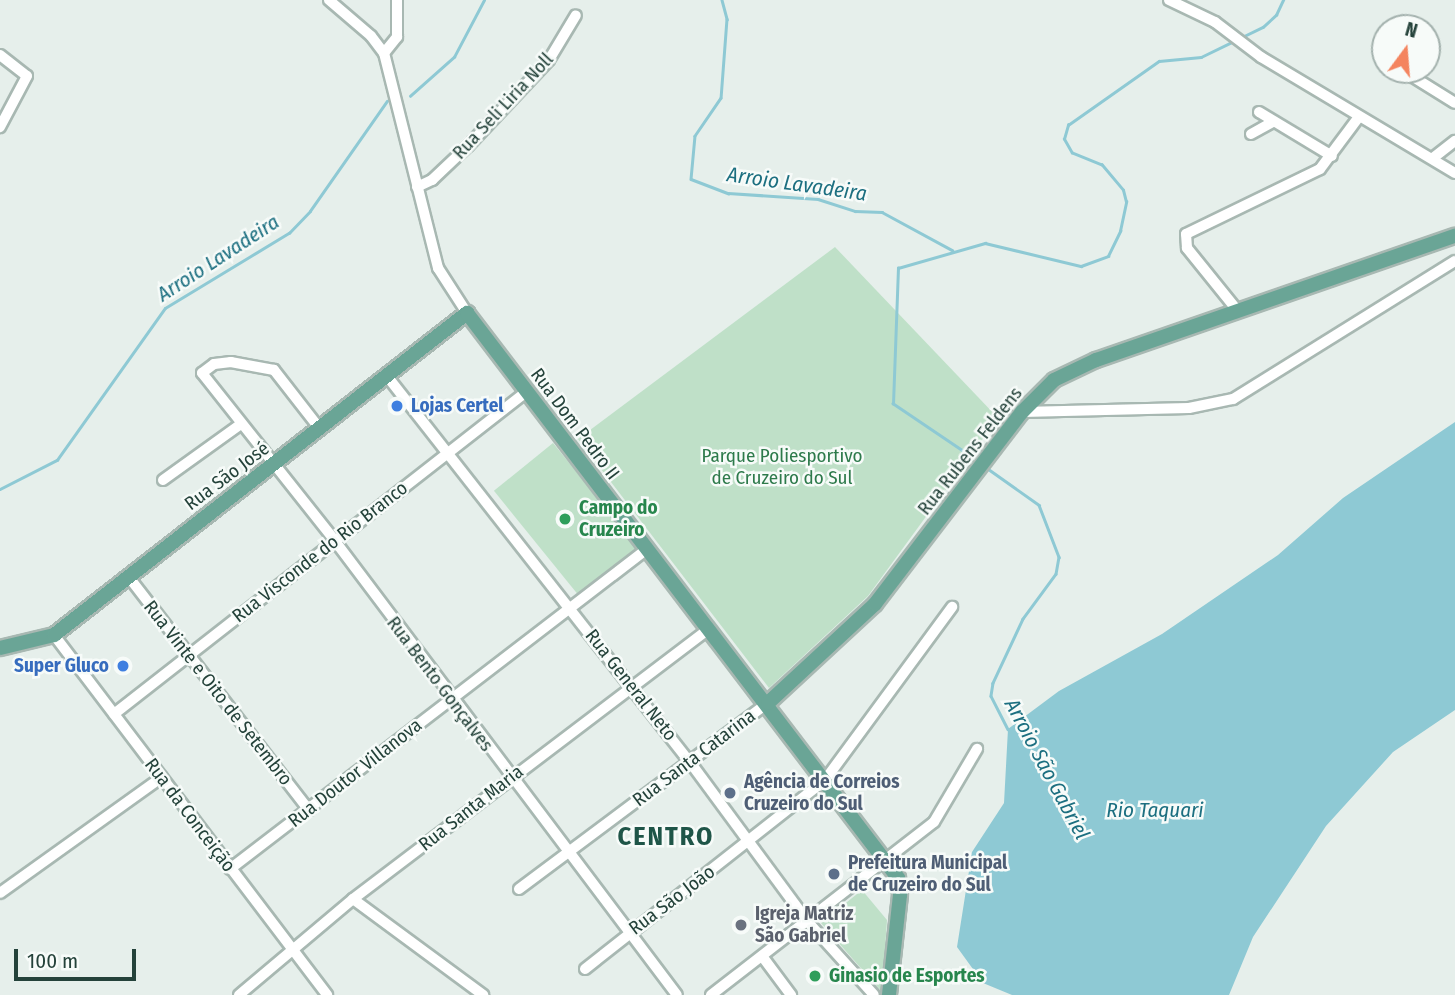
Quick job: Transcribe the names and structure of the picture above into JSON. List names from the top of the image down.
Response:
{
  "streets": {
    "main road": ["Rua Dom Pedro II", "Rua Rubens Feldens", "Rua São José"],
    "street": [
      "Rua Seli Liria Noll",
      "Rua Visconde do Rio Branco",
      "Rua Bento Gonçalves",
      "Rua General Neto",
      "Rua Vinte e Oito de Setembro",
      "Rua Santa Catarina",
      "Rua Doutor Villanova",
      "Rua Santa Maria",
      "Rua da Conceição",
      "Rua São João"
    ]
  },
  "crossings": [
    ["Rua Seli Liria Noll", "Rua Dom Pedro II"],
    ["Rua Dom Pedro II", "Rua Rubens Feldens"],
    ["Rua Dom Pedro II", "Rua São José"],
    ["Rua Dom Pedro II", "Rua Visconde do Rio Branco"],
    ["Rua Dom Pedro II", "Rua Santa Catarina"],
    ["Rua Dom Pedro II", "Rua Doutor Villanova"],
    ["Rua Dom Pedro II", "Rua Santa Maria"],
    ["Rua Dom Pedro II", "Rua São João"],
    ["Rua Rubens Feldens", "Rua Santa Catarina"],
    ["Rua São José", "Rua Bento Gonçalves"],
    ["Rua São José", "Rua General Neto"],
    ["Rua São José", "Rua Vinte e Oito de Setembro"],
    ["Rua São José", "Rua da Conceição"],
    ["Rua Visconde do Rio Branco", "Rua Bento Gonçalves"],
    ["Rua Visconde do Rio Branco", "Rua General Neto"],
    ["Rua Visconde do Rio Branco", "Rua Vinte e Oito de Setembro"],
    ["Rua Visconde do Rio Branco", "Rua da Conceição"],
    ["Rua Bento Gonçalves", "Rua Santa Catarina"],
    ["Rua Bento Gonçalves", "Rua Doutor Villanova"],
    ["Rua Bento Gonçalves", "Rua Santa Maria"],
    ["Rua Bento Gonçalves", "Rua São João"],
    ["Rua General Neto", "Rua Santa Catarina"],
    ["Rua General Neto", "Rua Doutor Villanova"],
    ["Rua General Neto", "Rua Santa Maria"],
    ["Rua General Neto", "Rua São João"],
    ["Rua Vinte e Oito de Setembro", "Rua Doutor Villanova"],
    ["Rua Doutor Villanova", "Rua da Conceição"],
    ["Rua Santa Maria", "Rua da Conceição"]
  ],
  "districts": ["CENTRO"],
  "water": ["Arroio Lavadeira", "Arroio São Gabriel", "Rio Taquari"],
  "parks": ["Parque Poliesportivo de Cruzeiro do Sul"],
  "places": [
    "Lojas Certel",
    "Campo do Cruzeiro",
    "Super Gluco",
    "Agência de Correios Cruzeiro do Sul",
    "Prefeitura Municipal de Cruzeiro do Sul",
    "Igreja Matriz São Gabriel",
    "Ginasio de Esportes"
  ],
  "scale_bar": "100 m",
  "north": "top"
}
